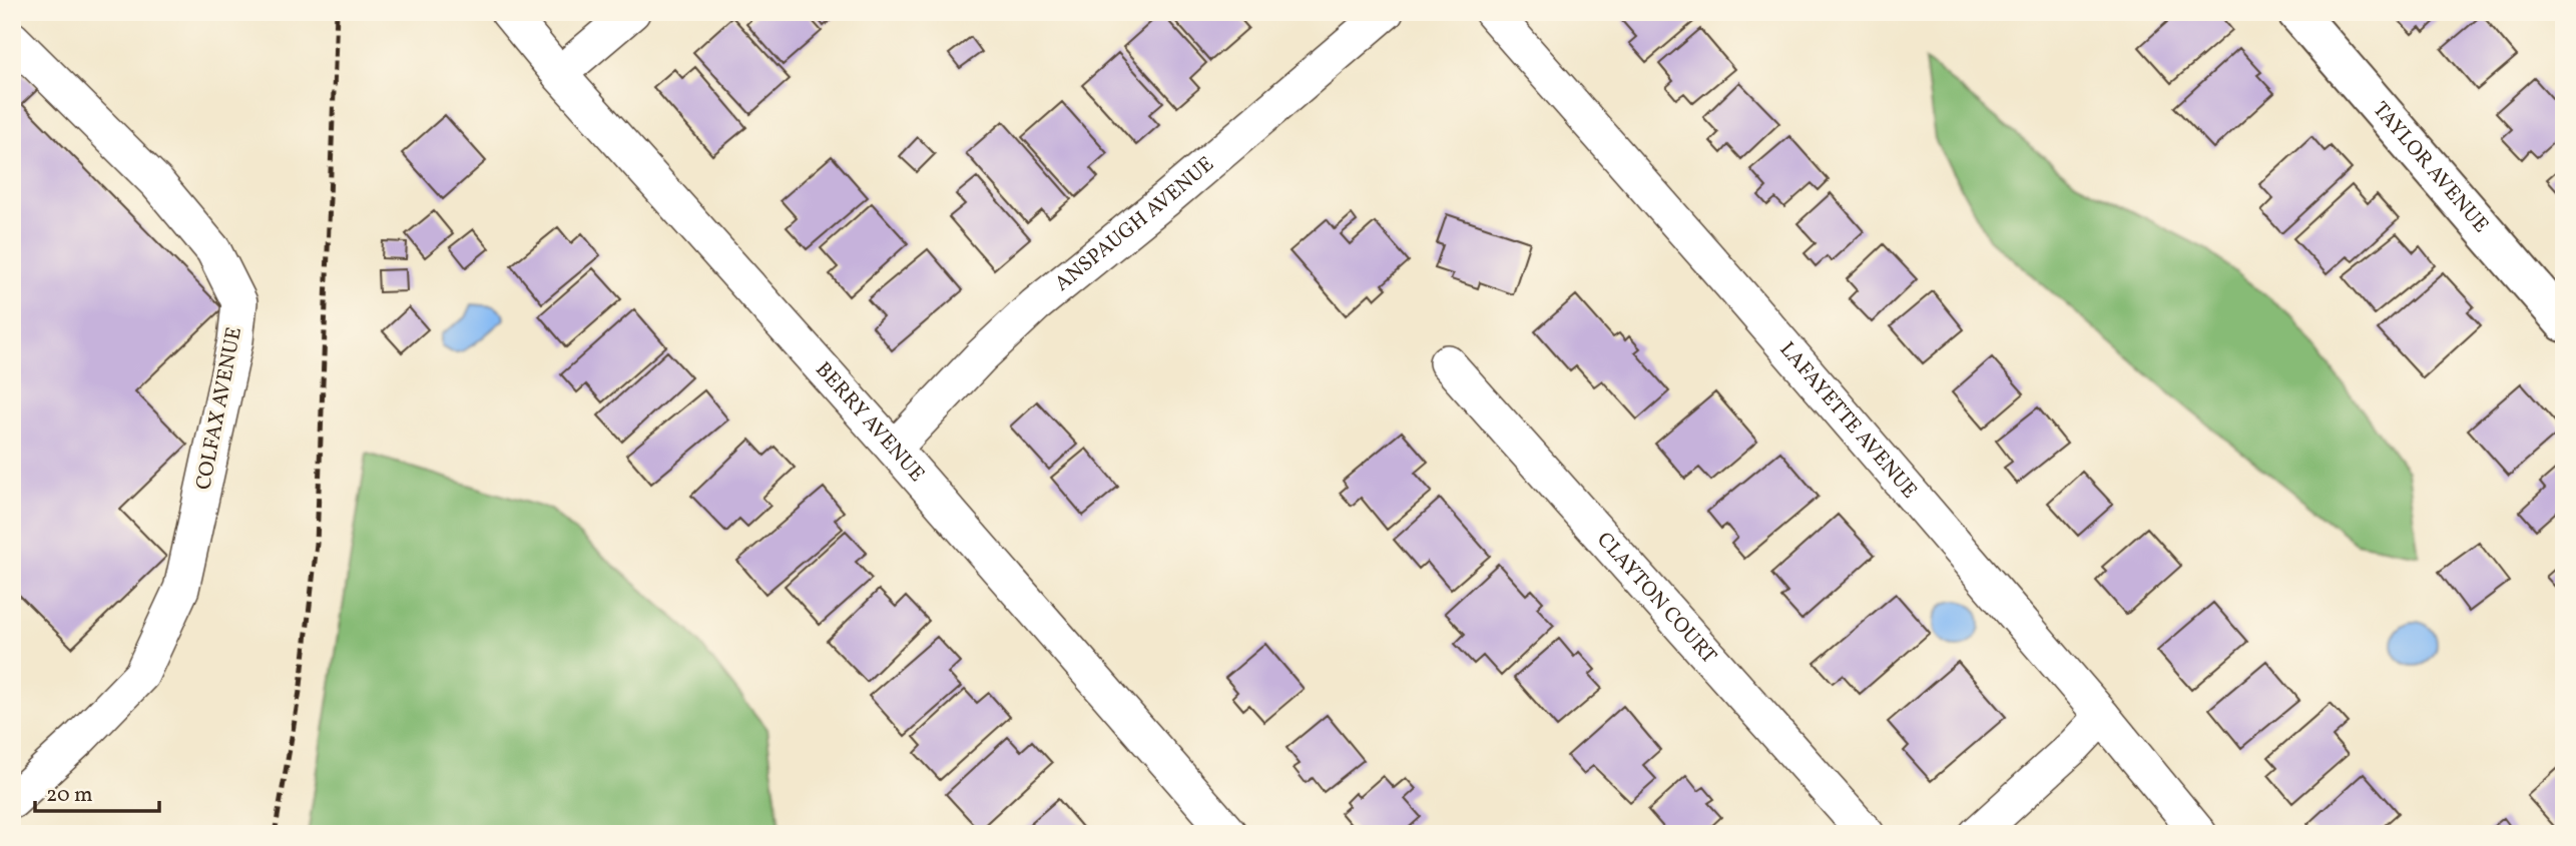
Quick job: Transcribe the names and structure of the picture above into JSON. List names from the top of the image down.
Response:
{
  "streets": {
    "street": [
      "TAYLOR AVENUE",
      "ANSPAUGH AVENUE",
      "COLFAX AVENUE",
      "LAFAYETTE AVENUE",
      "BERRY AVENUE",
      "CLAYTON COURT"
    ]
  },
  "crossings": [
    ["ANSPAUGH AVENUE", "BERRY AVENUE"]
  ],
  "scale_bar": "20 m"
}
